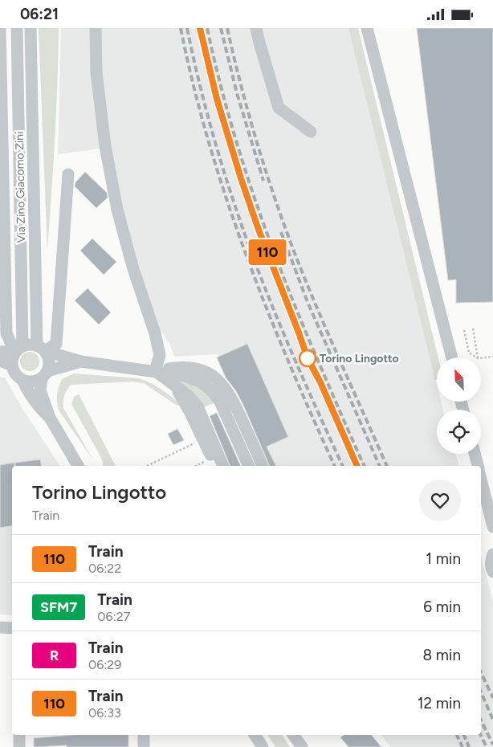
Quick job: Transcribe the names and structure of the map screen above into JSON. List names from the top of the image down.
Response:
{
  "streets": {
    "street": ["Via Zino Giacomo Zini"]
  },
  "places": ["Torino Lingotto"],
  "north": "top left",
  "page": {
    "status": "06:21",
    "on_map": "110",
    "heading": ["Torino Lingotto", "Train"],
    "list": [
      {
        "mark": "110",
        "name": "Train",
        "note": "06:22",
        "value": "1 min"
      },
      {
        "mark": "SFM7",
        "name": "Train",
        "note": "06:27",
        "value": "6 min"
      },
      {
        "mark": "R",
        "name": "Train",
        "note": "06:29",
        "value": "8 min"
      },
      {
        "mark": "110",
        "name": "Train",
        "note": "06:33",
        "value": "12 min"
      }
    ]
  }
}
